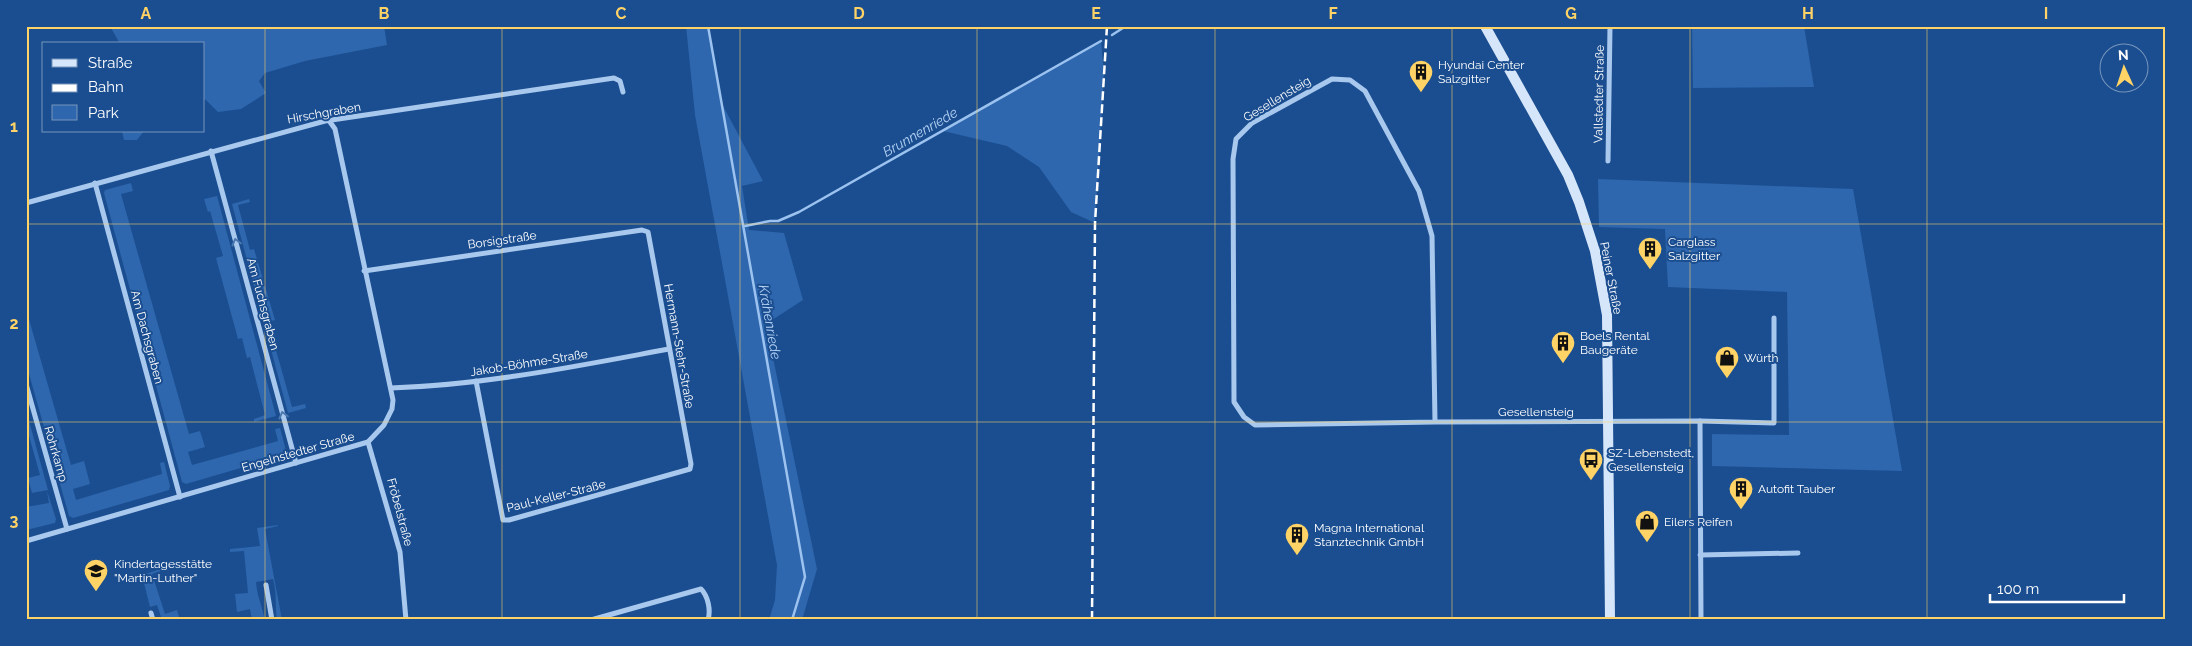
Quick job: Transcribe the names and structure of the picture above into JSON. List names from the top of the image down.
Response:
{
  "streets": {
    "main road": ["Peiner Straße"],
    "street": [
      "Vallstedter Straße",
      "Gesellensteig",
      "Hirschgraben",
      "Borsigstraße",
      "Am Fuchsgraben",
      "Am Dachsgraben",
      "Hermann-Stehr-Straße",
      "Jakob-Böhme-Straße",
      "Engelnstedter Straße",
      "Rohrkamp",
      "Paul-Keller-Straße",
      "Fröbelstraße"
    ]
  },
  "crossings": [
    ["Gesellensteig", "Peiner Straße"],
    ["Hirschgraben", "Am Fuchsgraben"],
    ["Hirschgraben", "Am Dachsgraben"],
    ["Hirschgraben", "Engelnstedter Straße"],
    ["Borsigstraße", "Hermann-Stehr-Straße"],
    ["Borsigstraße", "Engelnstedter Straße"],
    ["Am Fuchsgraben", "Engelnstedter Straße"],
    ["Am Dachsgraben", "Engelnstedter Straße"],
    ["Hermann-Stehr-Straße", "Jakob-Böhme-Straße"],
    ["Hermann-Stehr-Straße", "Paul-Keller-Straße"],
    ["Jakob-Böhme-Straße", "Engelnstedter Straße"],
    ["Jakob-Böhme-Straße", "Paul-Keller-Straße"],
    ["Engelnstedter Straße", "Rohrkamp"],
    ["Engelnstedter Straße", "Fröbelstraße"]
  ],
  "one_way": ["Am Fuchsgraben"],
  "water": ["Brunnenriede", "Krähenriede"],
  "places": {
    "building": [
      "Hyundai Center Salzgitter",
      "Carglass Salzgitter",
      "Boels Rental Baugeräte",
      "Autofit Tauber",
      "Magna International Stanztechnik GmbH"
    ],
    "shop": ["Würth", "Eilers Reifen"],
    "bus stop": ["SZ-Lebenstedt, Gesellensteig"],
    "school or university": ["Kindertagesstätte \"Martin-Luther\""]
  },
  "legend": ["Straße", "Bahn", "Park"],
  "scale_bar": "100 m",
  "north": "top",
  "grid": {
    "columns": [
      "A",
      "B",
      "C",
      "D",
      "E",
      "F",
      "G",
      "H",
      "I"
    ],
    "rows": ["1", "2", "3"]
  }
}
